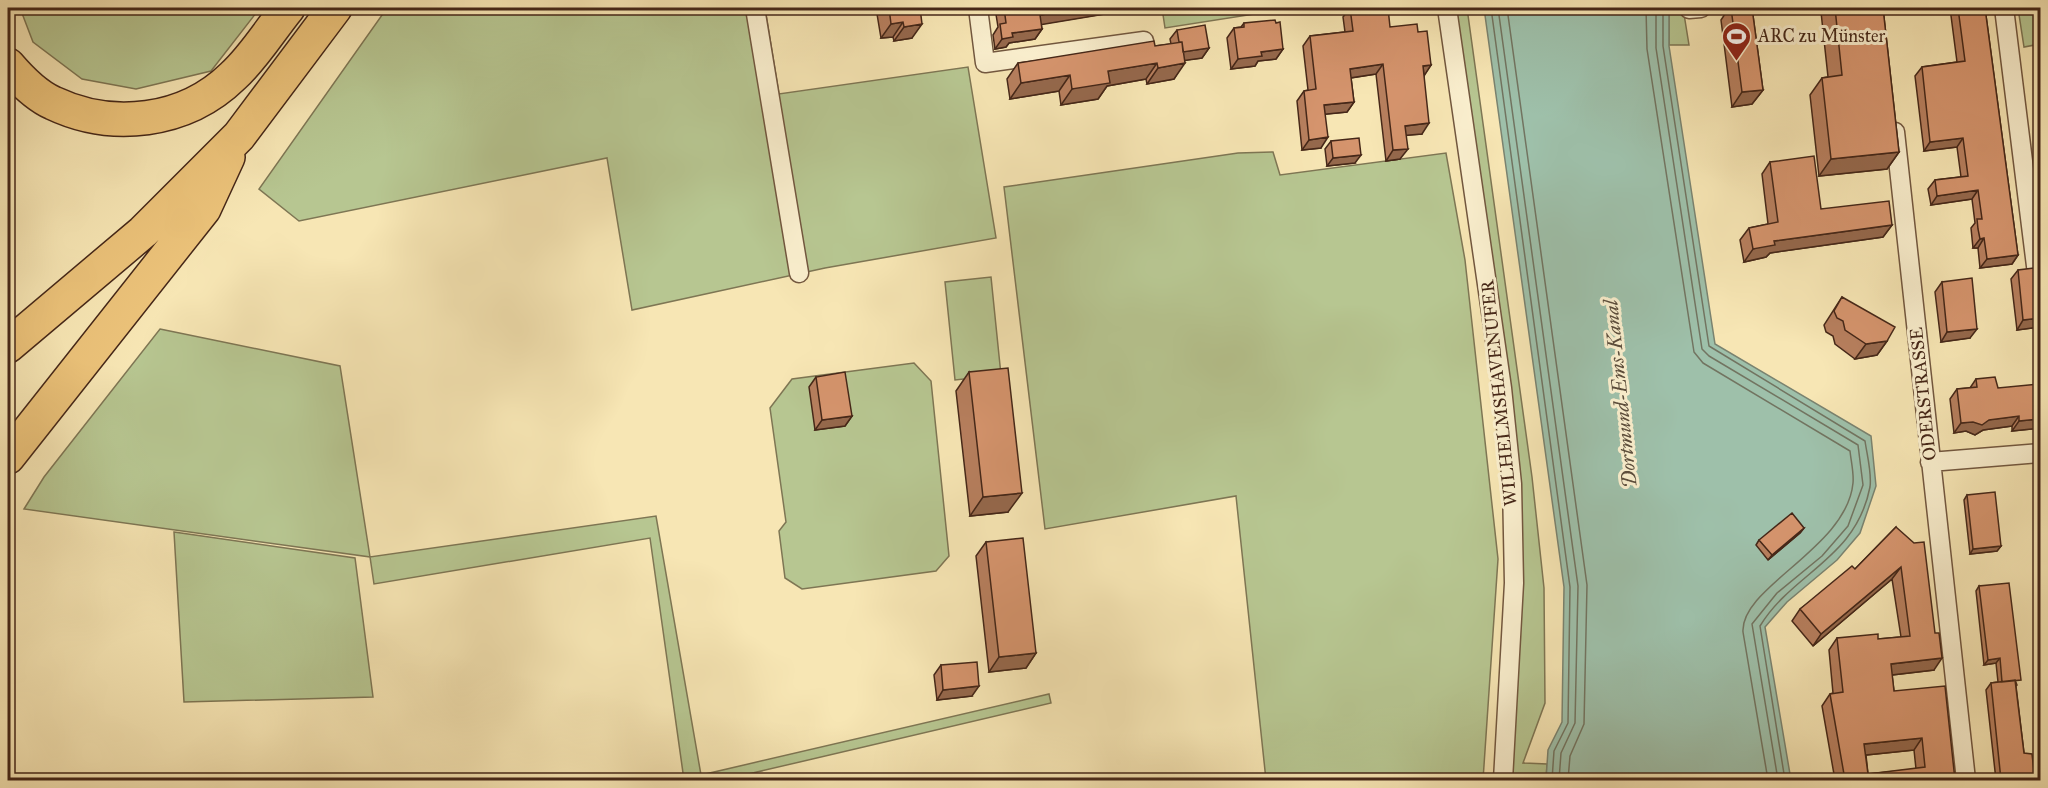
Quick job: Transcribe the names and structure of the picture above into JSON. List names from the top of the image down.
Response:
{
  "streets": {
    "street": ["WILHELMSHAVENUFER", "ODERSTRASSE"]
  },
  "water": ["Dortmund-Ems-Kanal"],
  "places": {
    "sports": ["ARC zu Münster"]
  }
}
